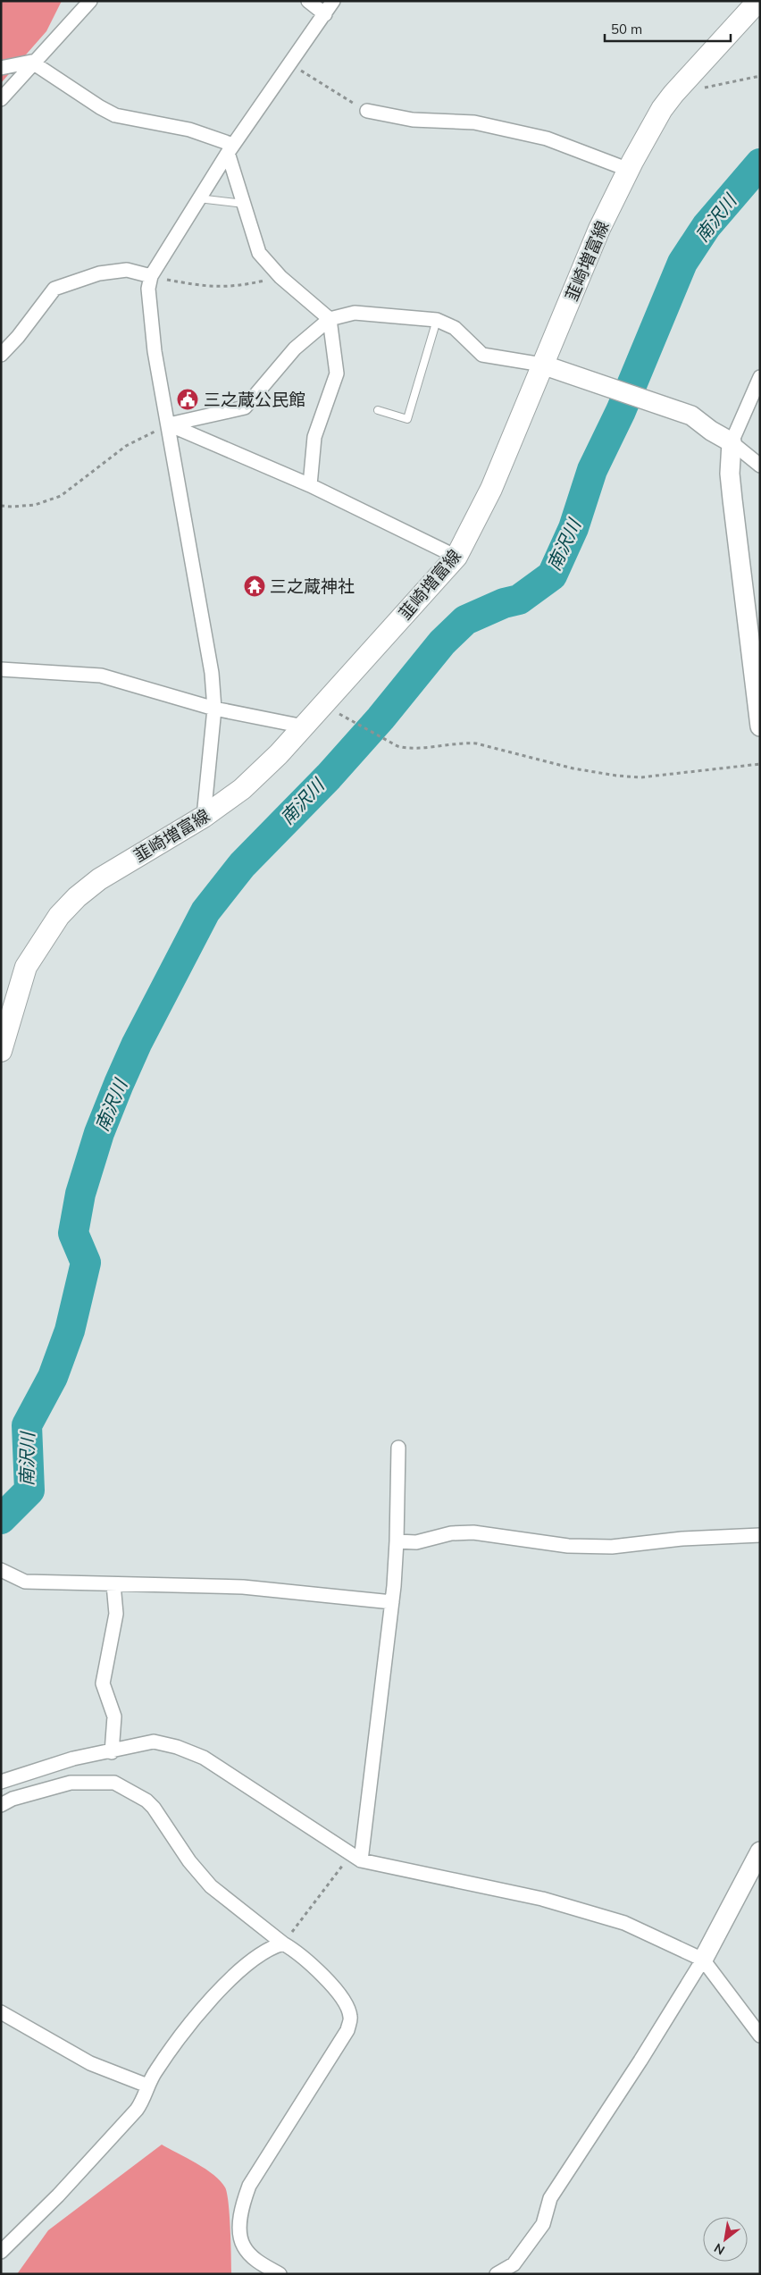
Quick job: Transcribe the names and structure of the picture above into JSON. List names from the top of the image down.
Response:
{
  "streets": {
    "main road": ["韮崎増富線"]
  },
  "water": ["南沢川"],
  "places": {
    "public building": ["三之蔵公民館"],
    "temple": ["三之蔵神社"]
  },
  "scale_bar": "50 m",
  "north": "bottom left"
}
